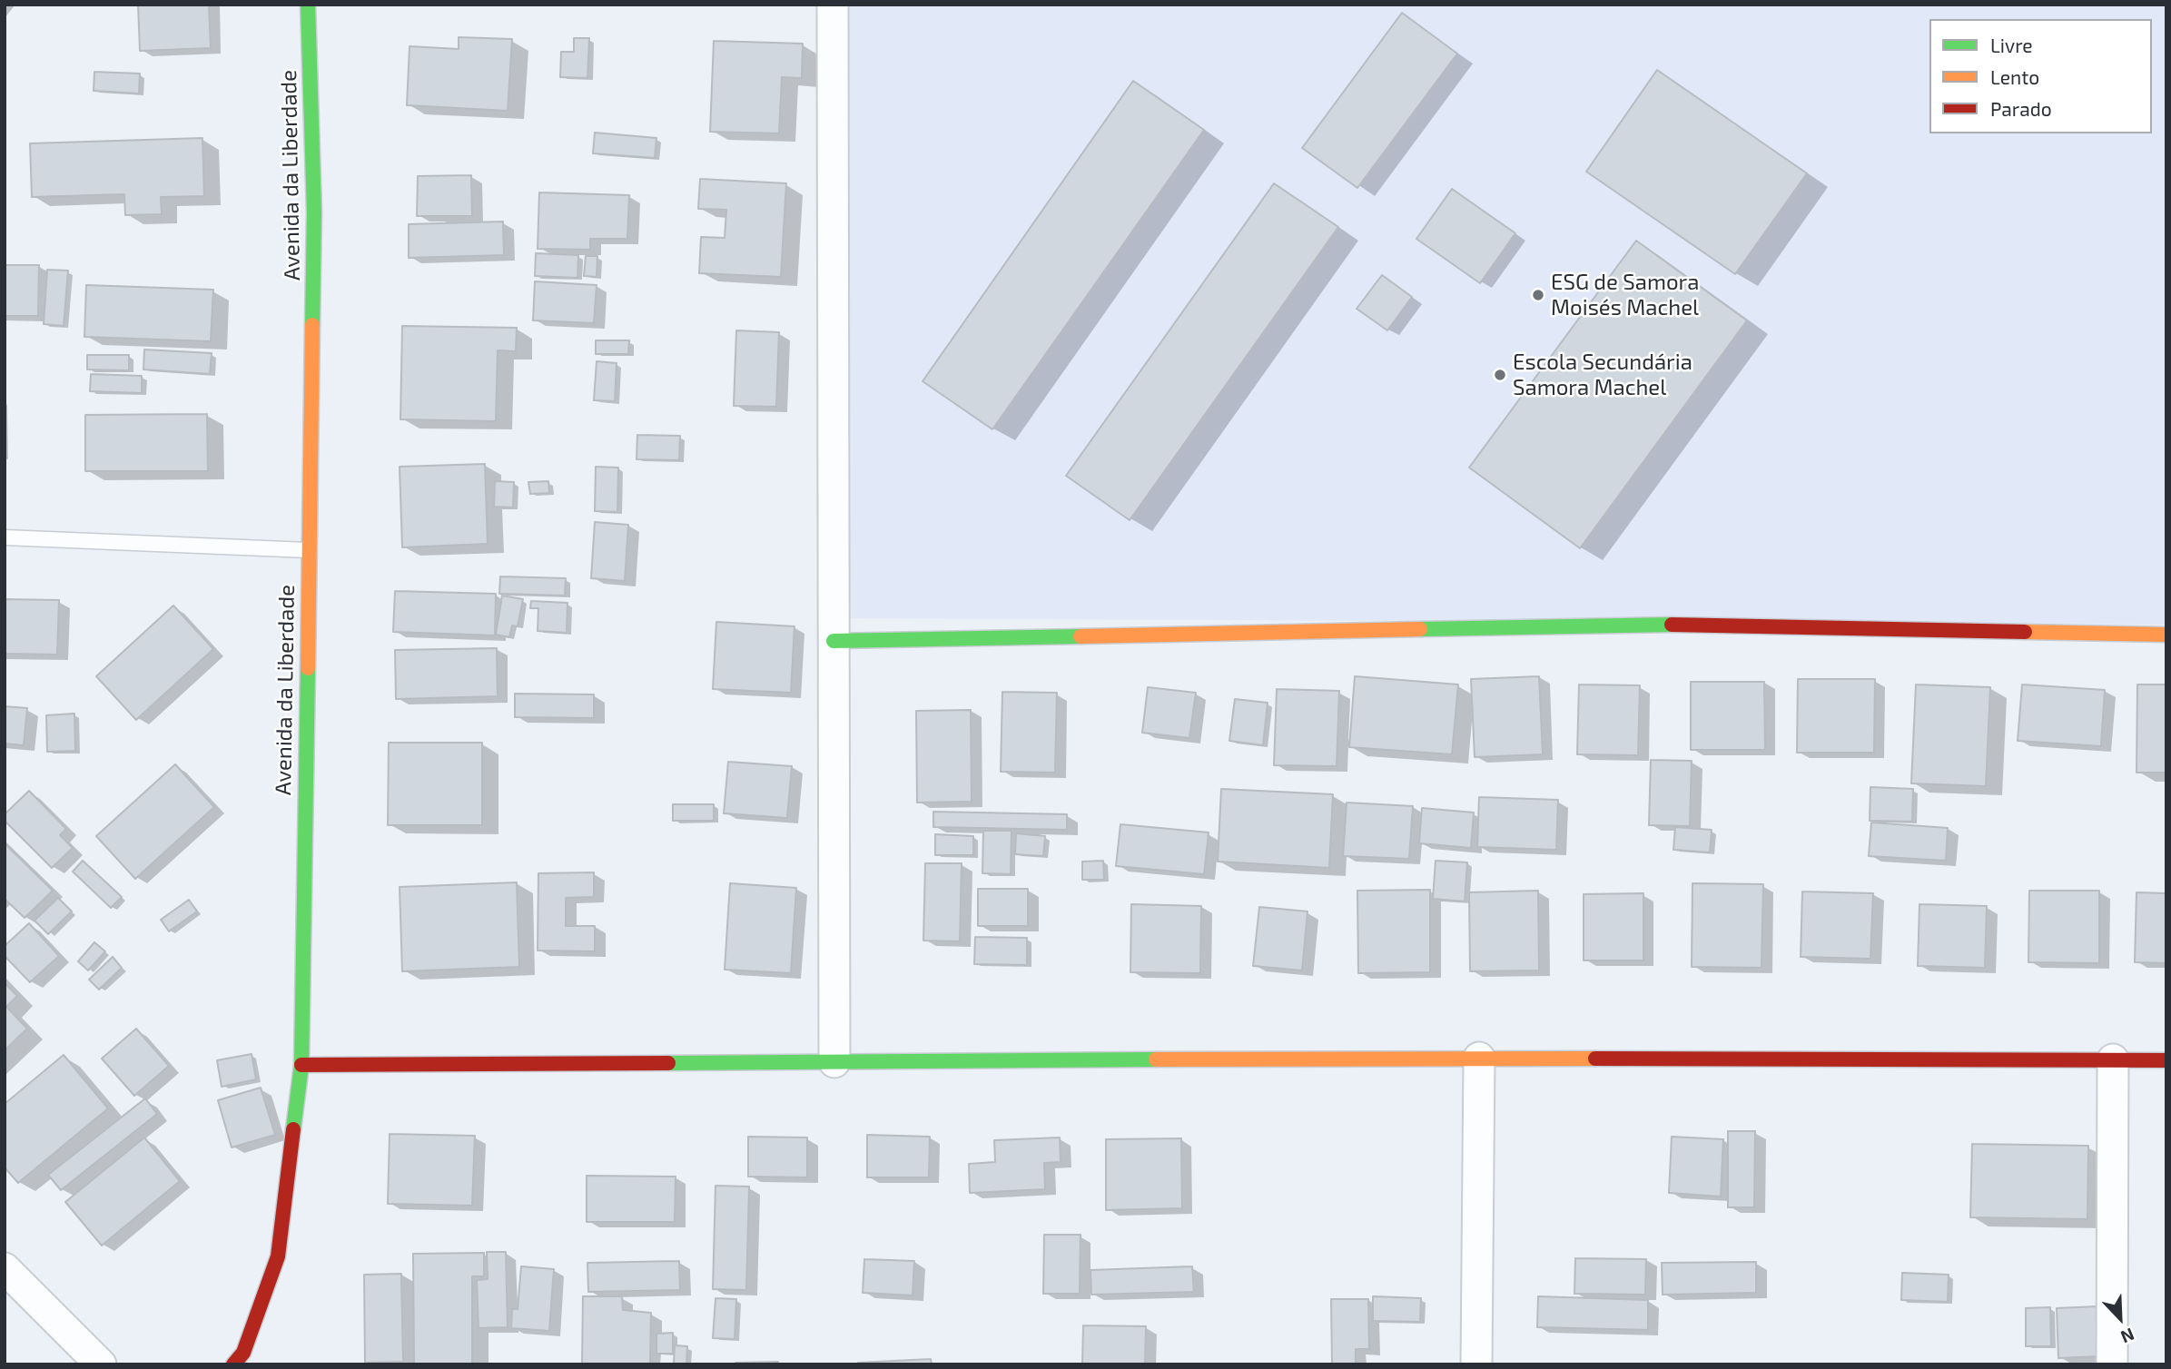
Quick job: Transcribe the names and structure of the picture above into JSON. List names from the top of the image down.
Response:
{
  "streets": {
    "street": ["Avenida da Liberdade"]
  },
  "places": ["ESG de Samora Moisés Machel", "Escola Secundária Samora Machel"],
  "legend": ["Livre", "Lento", "Parado"],
  "north": "bottom right"
}
